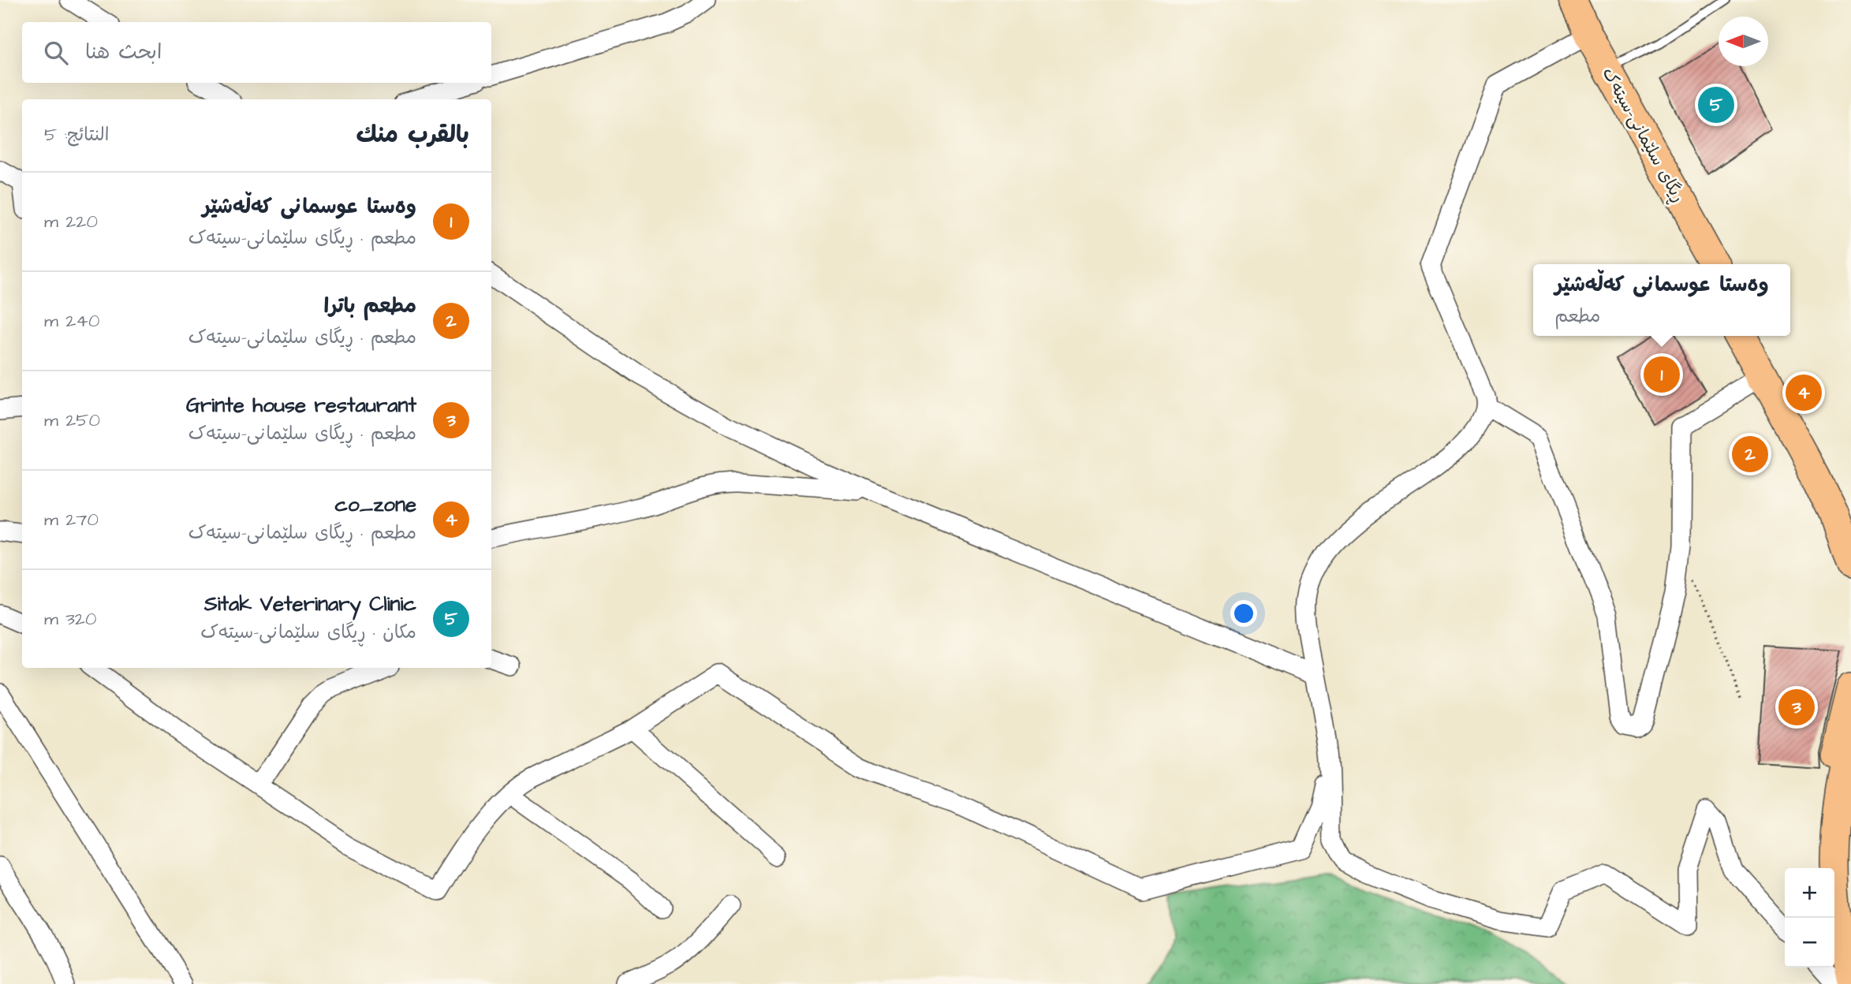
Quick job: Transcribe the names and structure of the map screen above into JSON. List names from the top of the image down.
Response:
{
  "streets": {
    "main road": ["ڕیگای سلێمانی-سیتەک"]
  },
  "north": "left",
  "page": {
    "search": "ابحث هنا",
    "pins": [
      "5",
      "1",
      "4",
      "2",
      "3"
    ],
    "heading": ["بالقرب منك", "النتائج: 5"],
    "list": [
      {
        "mark": "1",
        "name": "وەستا عوسمانی کەڵەشێر",
        "note": "مطعم · ڕیگای سلێمانی-سیتەک",
        "value": "220 m"
      },
      {
        "mark": "2",
        "name": "مطعم باترا",
        "note": "مطعم · ڕیگای سلێمانی-سیتەک",
        "value": "240 m"
      },
      {
        "mark": "3",
        "name": "Grinte house restaurant",
        "note": "مطعم · ڕیگای سلێمانی-سیتەک",
        "value": "250 m"
      },
      {
        "mark": "4",
        "name": "co_zone",
        "note": "مطعم · ڕیگای سلێمانی-سیتەک",
        "value": "270 m"
      },
      {
        "mark": "5",
        "name": "Sitak Veterinary Clinic",
        "note": "مكان · ڕیگای سلێمانی-سیتەک",
        "value": "320 m"
      }
    ],
    "popup": ["وەستا عوسمانی کەڵەشێر", "مطعم"],
    "map_buttons": ["+", "−"]
  }
}
